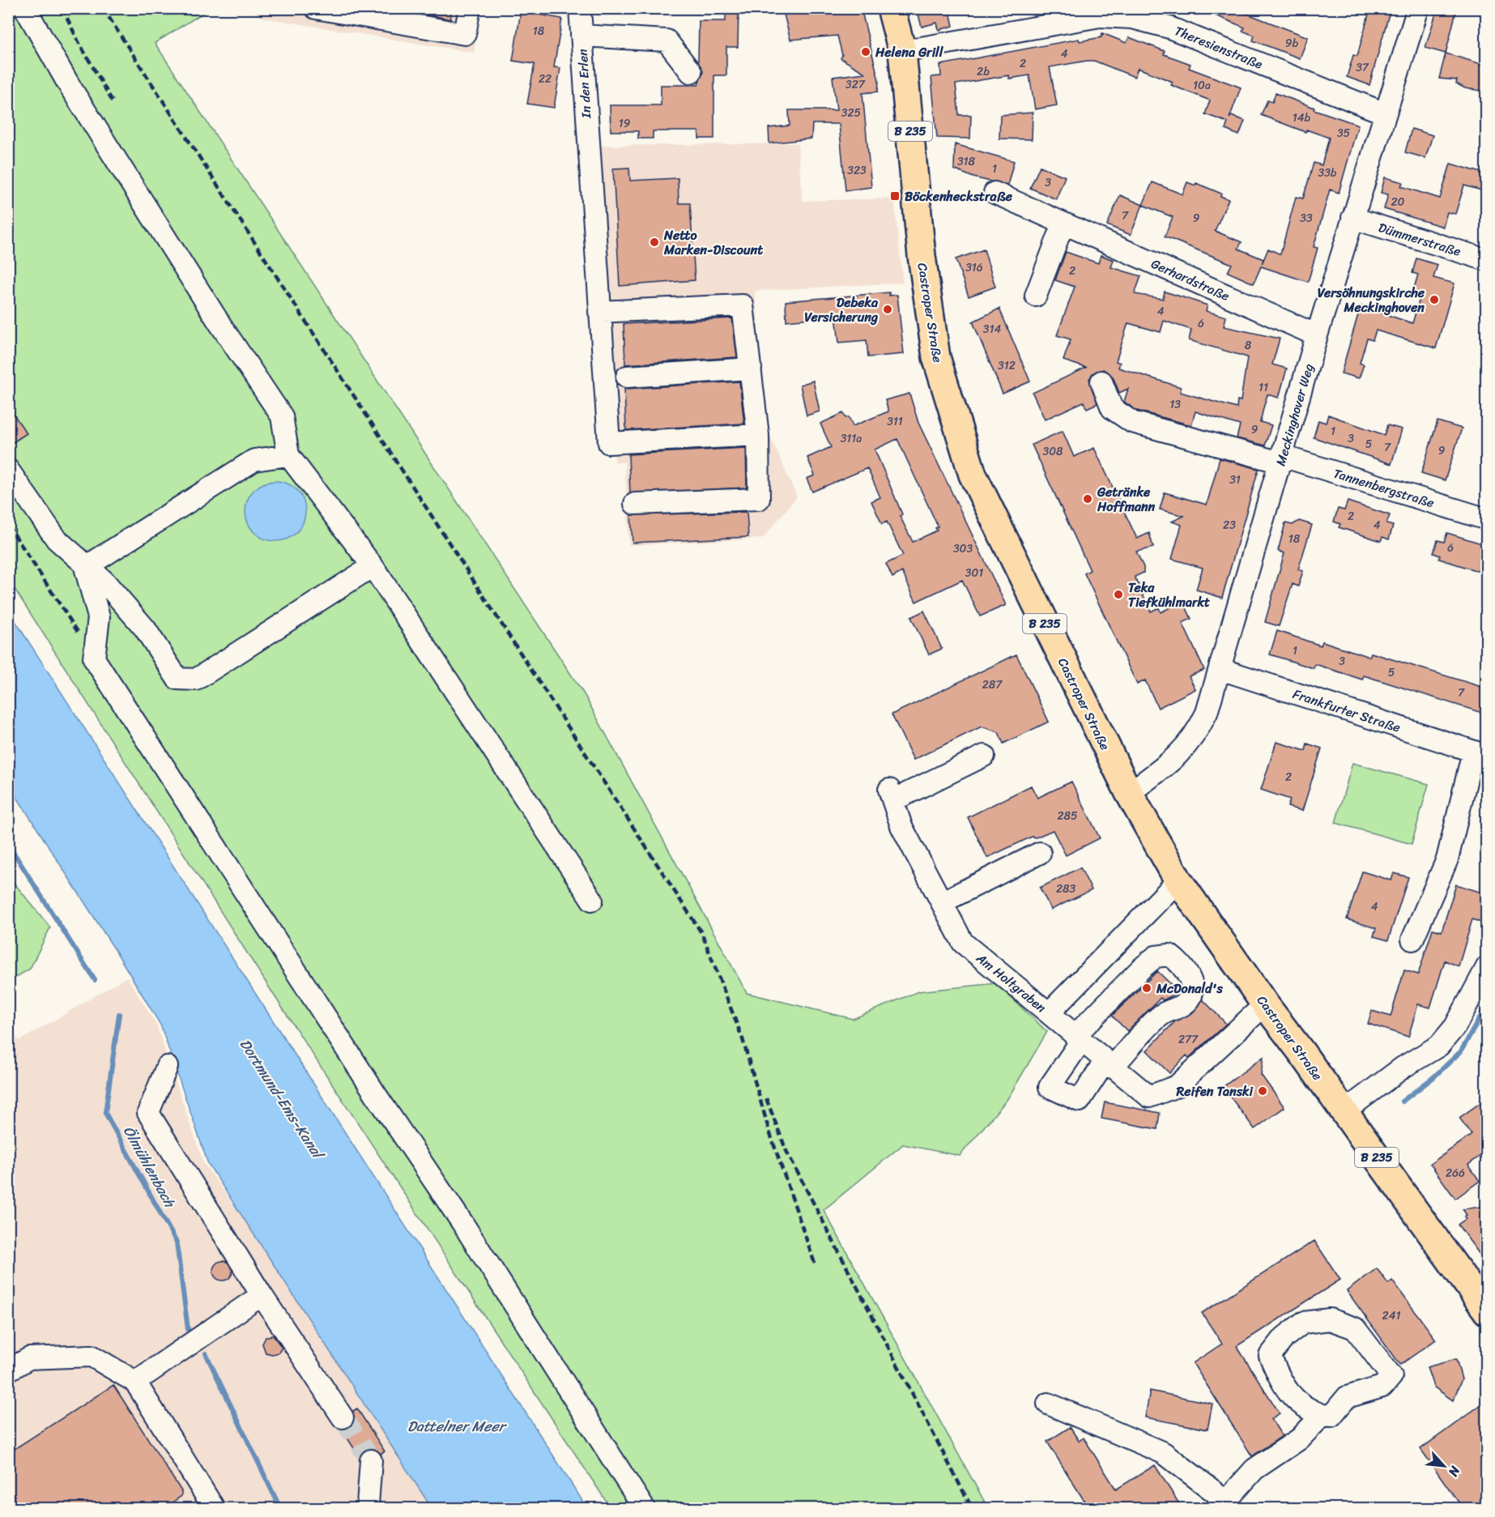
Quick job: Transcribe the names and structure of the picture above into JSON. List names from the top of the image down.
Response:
{
  "streets": {
    "main road": ["B 235", "Castroper Straße"],
    "street": [
      "Theresienstraße",
      "In den Erlen",
      "Dümmerstraße",
      "Gerhardstraße",
      "Meckinghover Weg",
      "Tannenbergstraße",
      "Frankfurter Straße",
      "Am Holtgraben"
    ]
  },
  "crossings": [
    ["Theresienstraße", "Castroper Straße"],
    ["Theresienstraße", "Meckinghover Weg"],
    ["Dümmerstraße", "Meckinghover Weg"],
    ["Gerhardstraße", "Meckinghover Weg"],
    ["Castroper Straße", "Meckinghover Weg"],
    ["Castroper Straße", "Am Holtgraben"],
    ["Meckinghover Weg", "Tannenbergstraße"],
    ["Meckinghover Weg", "Frankfurter Straße"]
  ],
  "water": ["Dortmund-Ems-Kanal", "Ölmühlenbach", "Dattelner Meer"],
  "places": {
    "other": [
      "Helena Grill",
      "Netto Marken-Discount",
      "Versöhnungskirche Meckinghoven",
      "Debeka Versicherung",
      "Getränke Hoffmann",
      "Teka Tiefkühlmarkt",
      "McDonald's",
      "Reifen Tanski"
    ],
    "transit": ["Böckenheckstraße"]
  },
  "house_numbers": [
    "18",
    "9b",
    "4",
    "2",
    "37",
    "2b",
    "22",
    "327",
    "10a",
    "325",
    "14b",
    "19",
    "35",
    "318",
    "1",
    "323",
    "33b",
    "3",
    "20",
    "7",
    "9",
    "33",
    "316",
    "2",
    "4",
    "6",
    "314",
    "8",
    "312",
    "11",
    "13",
    "311",
    "9",
    "1",
    "311a",
    "3",
    "5",
    "7",
    "9",
    "308",
    "31",
    "2",
    "23",
    "4",
    "18",
    "6",
    "303",
    "301",
    "1",
    "3",
    "5",
    "287",
    "7",
    "2",
    "285",
    "283",
    "4",
    "277",
    "266",
    "241"
  ],
  "north": "bottom right"
}
